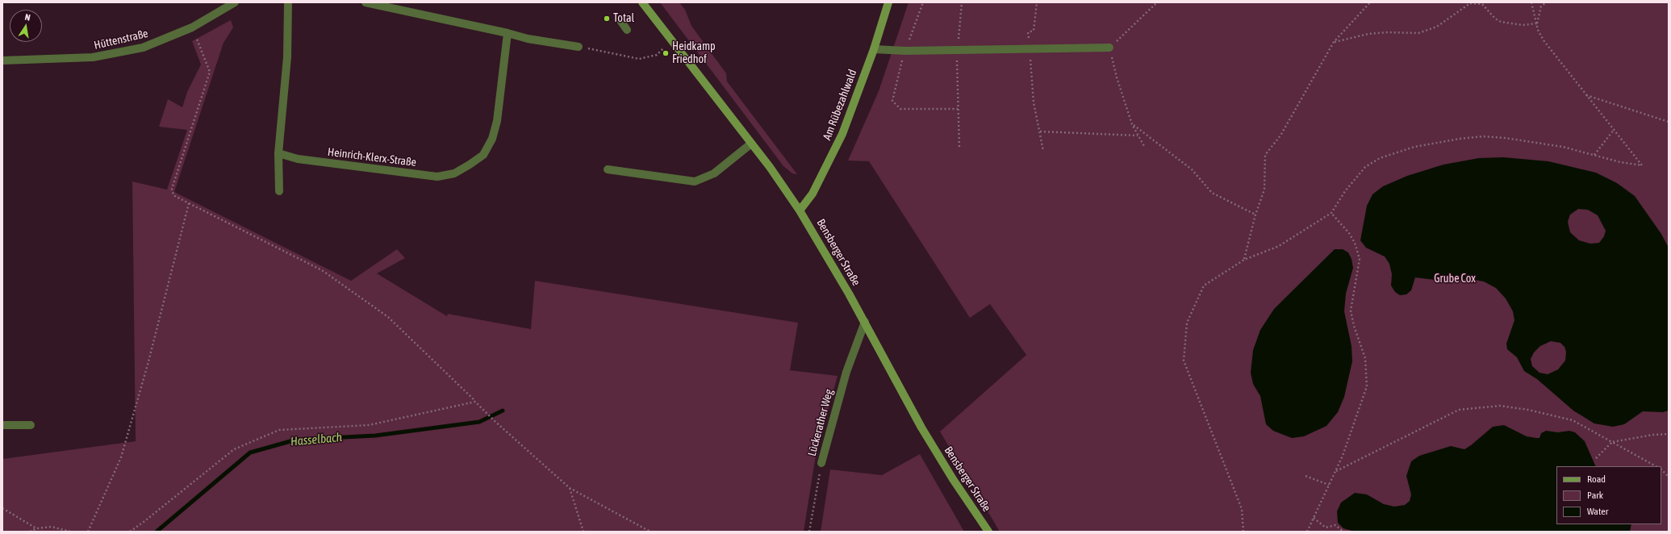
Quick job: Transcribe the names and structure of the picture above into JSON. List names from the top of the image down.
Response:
{
  "streets": {
    "main road": ["Am Rübezahlwald", "Bensberger Straße"],
    "street": ["Hüttenstraße", "Heinrich-Klerx-Straße", "Lückerather Weg"]
  },
  "crossings": [
    ["Am Rübezahlwald", "Bensberger Straße"],
    ["Bensberger Straße", "Lückerather Weg"]
  ],
  "water": ["Hasselbach"],
  "parks": ["Grube Cox"],
  "places": ["Total", "Heidkamp Friedhof"],
  "legend": ["Road", "Park", "Water"],
  "north": "top"
}
